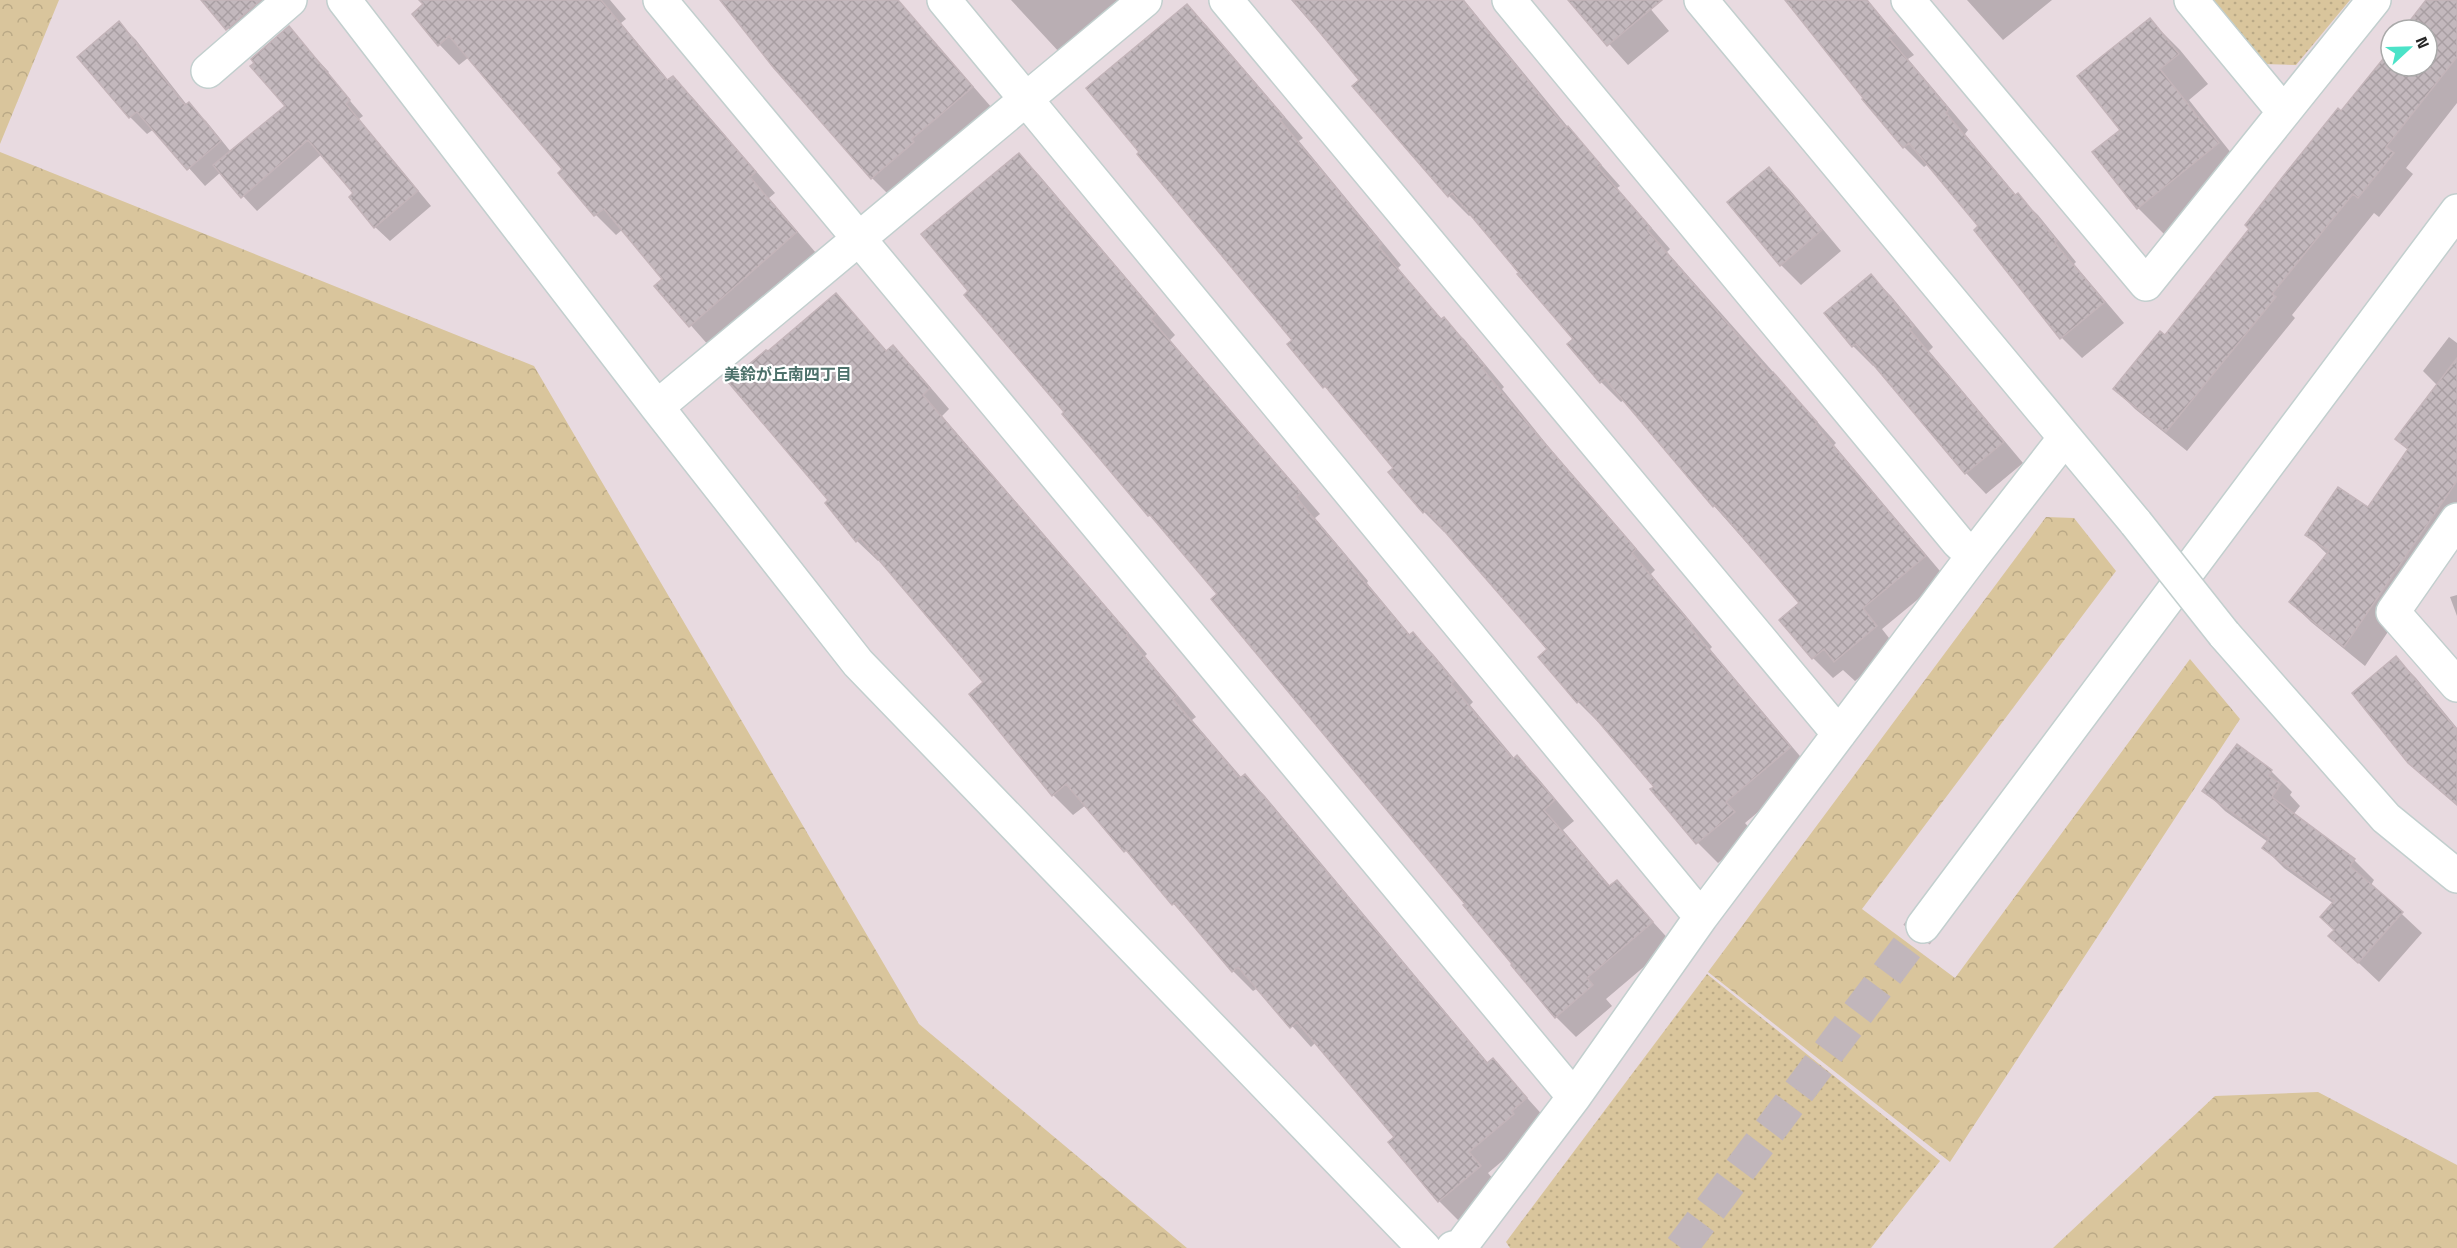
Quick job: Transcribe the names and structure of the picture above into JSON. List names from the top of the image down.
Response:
{
  "districts": ["美鈴が丘南四丁目"],
  "north": "right"
}
